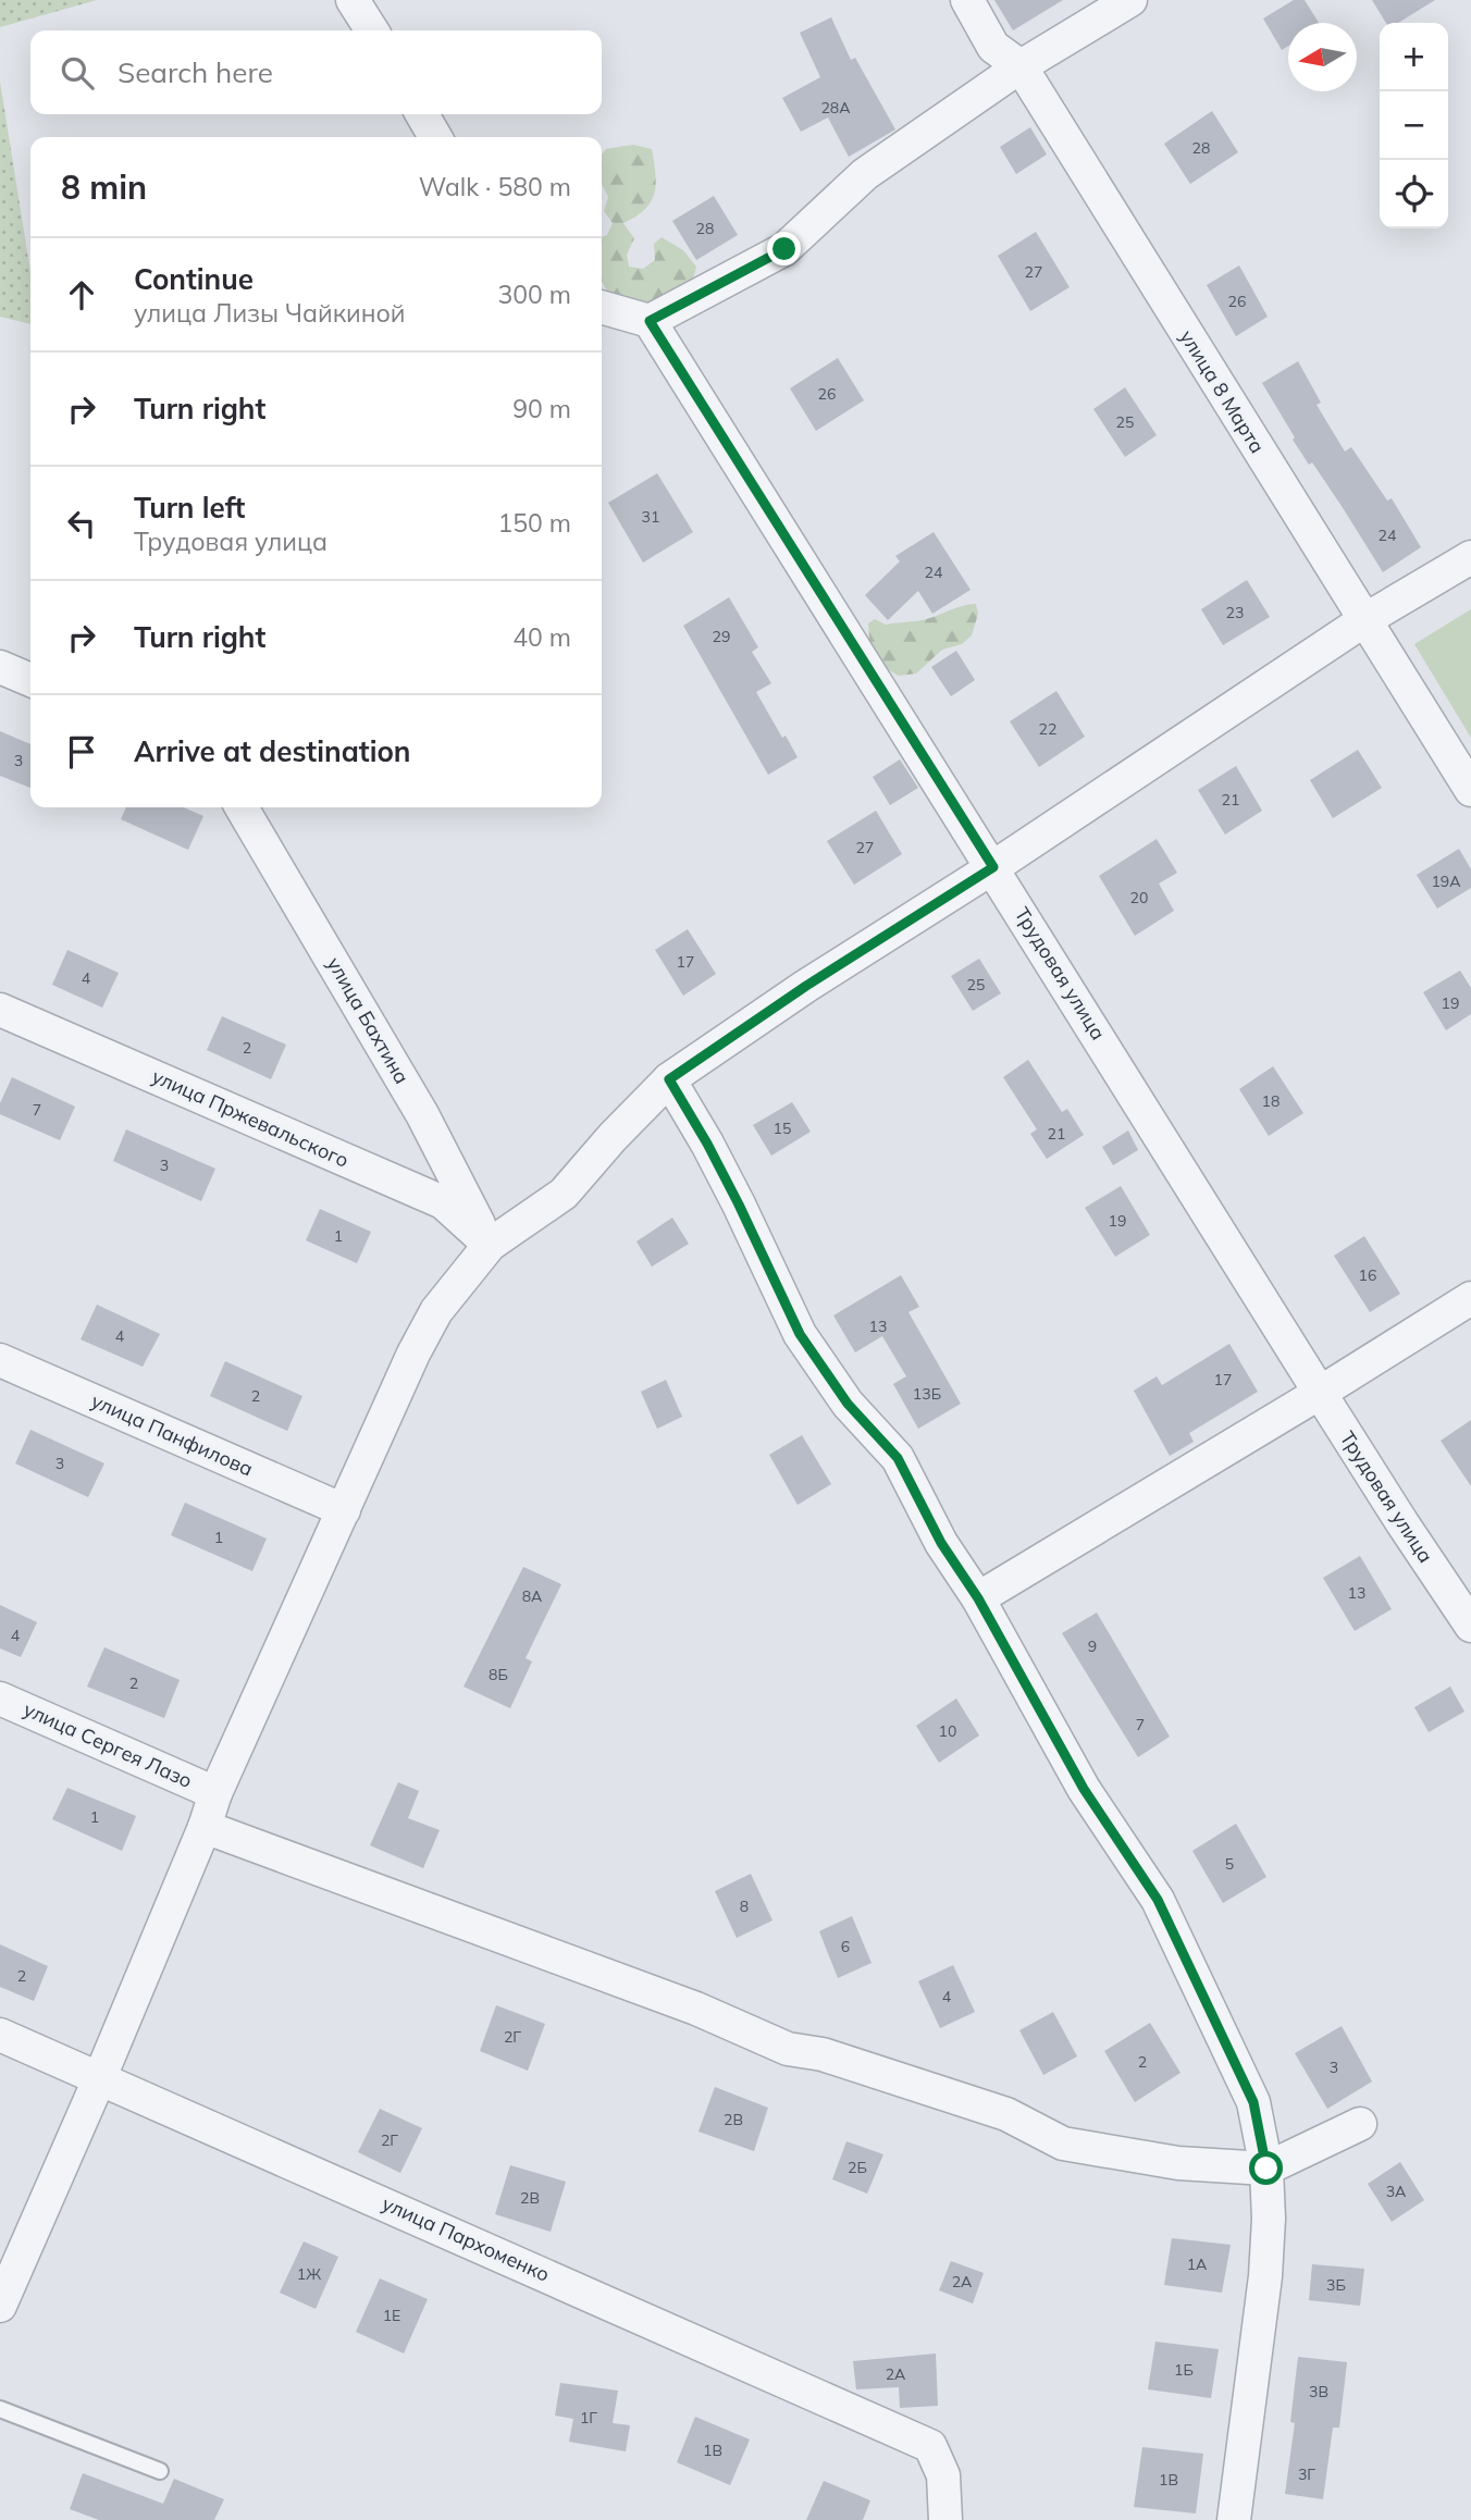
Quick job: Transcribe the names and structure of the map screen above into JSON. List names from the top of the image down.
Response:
{
  "streets": {
    "street": [
      "улица 8 Марта",
      "Трудовая улица",
      "улица Бахтина",
      "улица Пржевальского",
      "улица Панфилова",
      "улица Сергея Лазо",
      "улица Пархоменко"
    ]
  },
  "crossings": [
    ["улица Бахтина", "улица Пржевальского"]
  ],
  "house_numbers": [
    "28А",
    "28",
    "28",
    "27",
    "26",
    "26",
    "25",
    "31",
    "24",
    "24",
    "23",
    "29",
    "22",
    "3",
    "21",
    "27",
    "19А",
    "20",
    "17",
    "4",
    "25",
    "19",
    "2",
    "18",
    "7",
    "15",
    "21",
    "3",
    "19",
    "1",
    "16",
    "13",
    "4",
    "17",
    "13Б",
    "2",
    "3",
    "1",
    "13",
    "8А",
    "4",
    "9",
    "8Б",
    "2",
    "7",
    "10",
    "1",
    "5",
    "8",
    "6",
    "2",
    "4",
    "2Г",
    "2",
    "3",
    "2В",
    "2Г",
    "2Б",
    "3А",
    "2В",
    "1А",
    "1Ж",
    "2А",
    "3Б",
    "1Е",
    "1Б",
    "2А",
    "3В",
    "1Г",
    "1В",
    "3Г",
    "1В"
  ],
  "north": "left",
  "page": {
    "map_buttons": ["+", "−"],
    "search": "Search here",
    "heading": ["8 min", "Walk · 580 m"],
    "list": [
      ["Continue", "улица Лизы Чайкиной", "300 m"],
      ["Turn right", "90 m"],
      ["Turn left", "Трудовая улица", "150 m"],
      ["Turn right", "40 m"],
      "Arrive at destination"
    ]
  }
}
